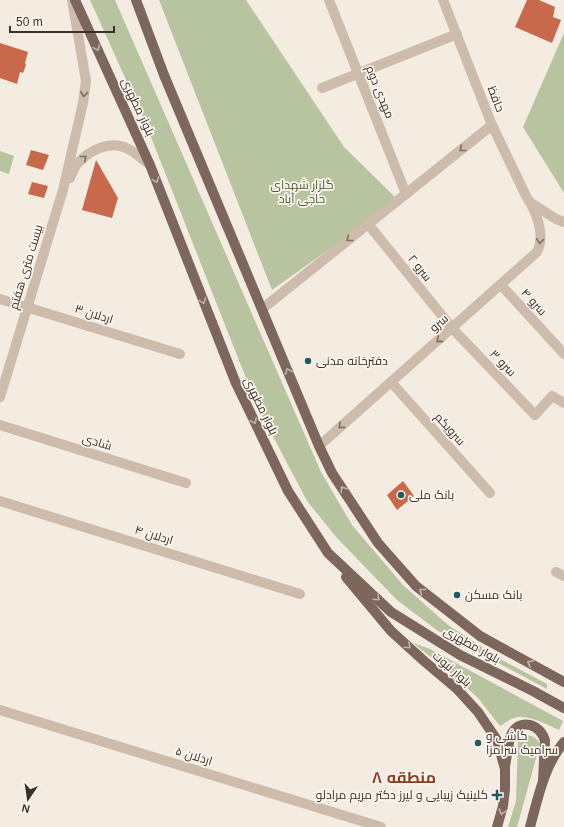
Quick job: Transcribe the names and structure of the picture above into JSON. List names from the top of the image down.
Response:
{
  "streets": {
    "main road": ["بلوار مطهری", "بلوار نبوت"],
    "street": [
      "مهدی دوم",
      "حافظ",
      "بیست متری هفتم",
      "سرو ۲",
      "سرو ۴",
      "اردلان ۳",
      "سرو",
      "سرو ۳",
      "سرویکم",
      "شادی",
      "اردلان ۴",
      "اردلان ۵"
    ]
  },
  "crossings": [
    ["حافظ", "سرو"],
    ["بلوار مطهری", "سرو"],
    ["بلوار مطهری", "بلوار نبوت"],
    ["بیست متری هفتم", "اردلان ۳"],
    ["سرو ۲", "سرو"],
    ["سرو ۲", "سرو ۳"],
    ["سرو ۴", "سرو"],
    ["سرو", "سرو ۳"],
    ["سرو", "سرویکم"]
  ],
  "one_way": ["سرو", "بلوار نبوت"],
  "districts": ["منطقه ۸"],
  "parks": ["گلزار شهدای حاجی آباد"],
  "places": {
    "other": [
      "دفترخانه مدنی",
      "بانک ملی",
      "بانک مسکن",
      "کاشی و سرامیک سرامزا"
    ],
    "health": ["کلینیک زیبایی و لیرز دکتر مریم مرادلو"]
  },
  "scale_bar": "50 m",
  "north": "bottom"
}
